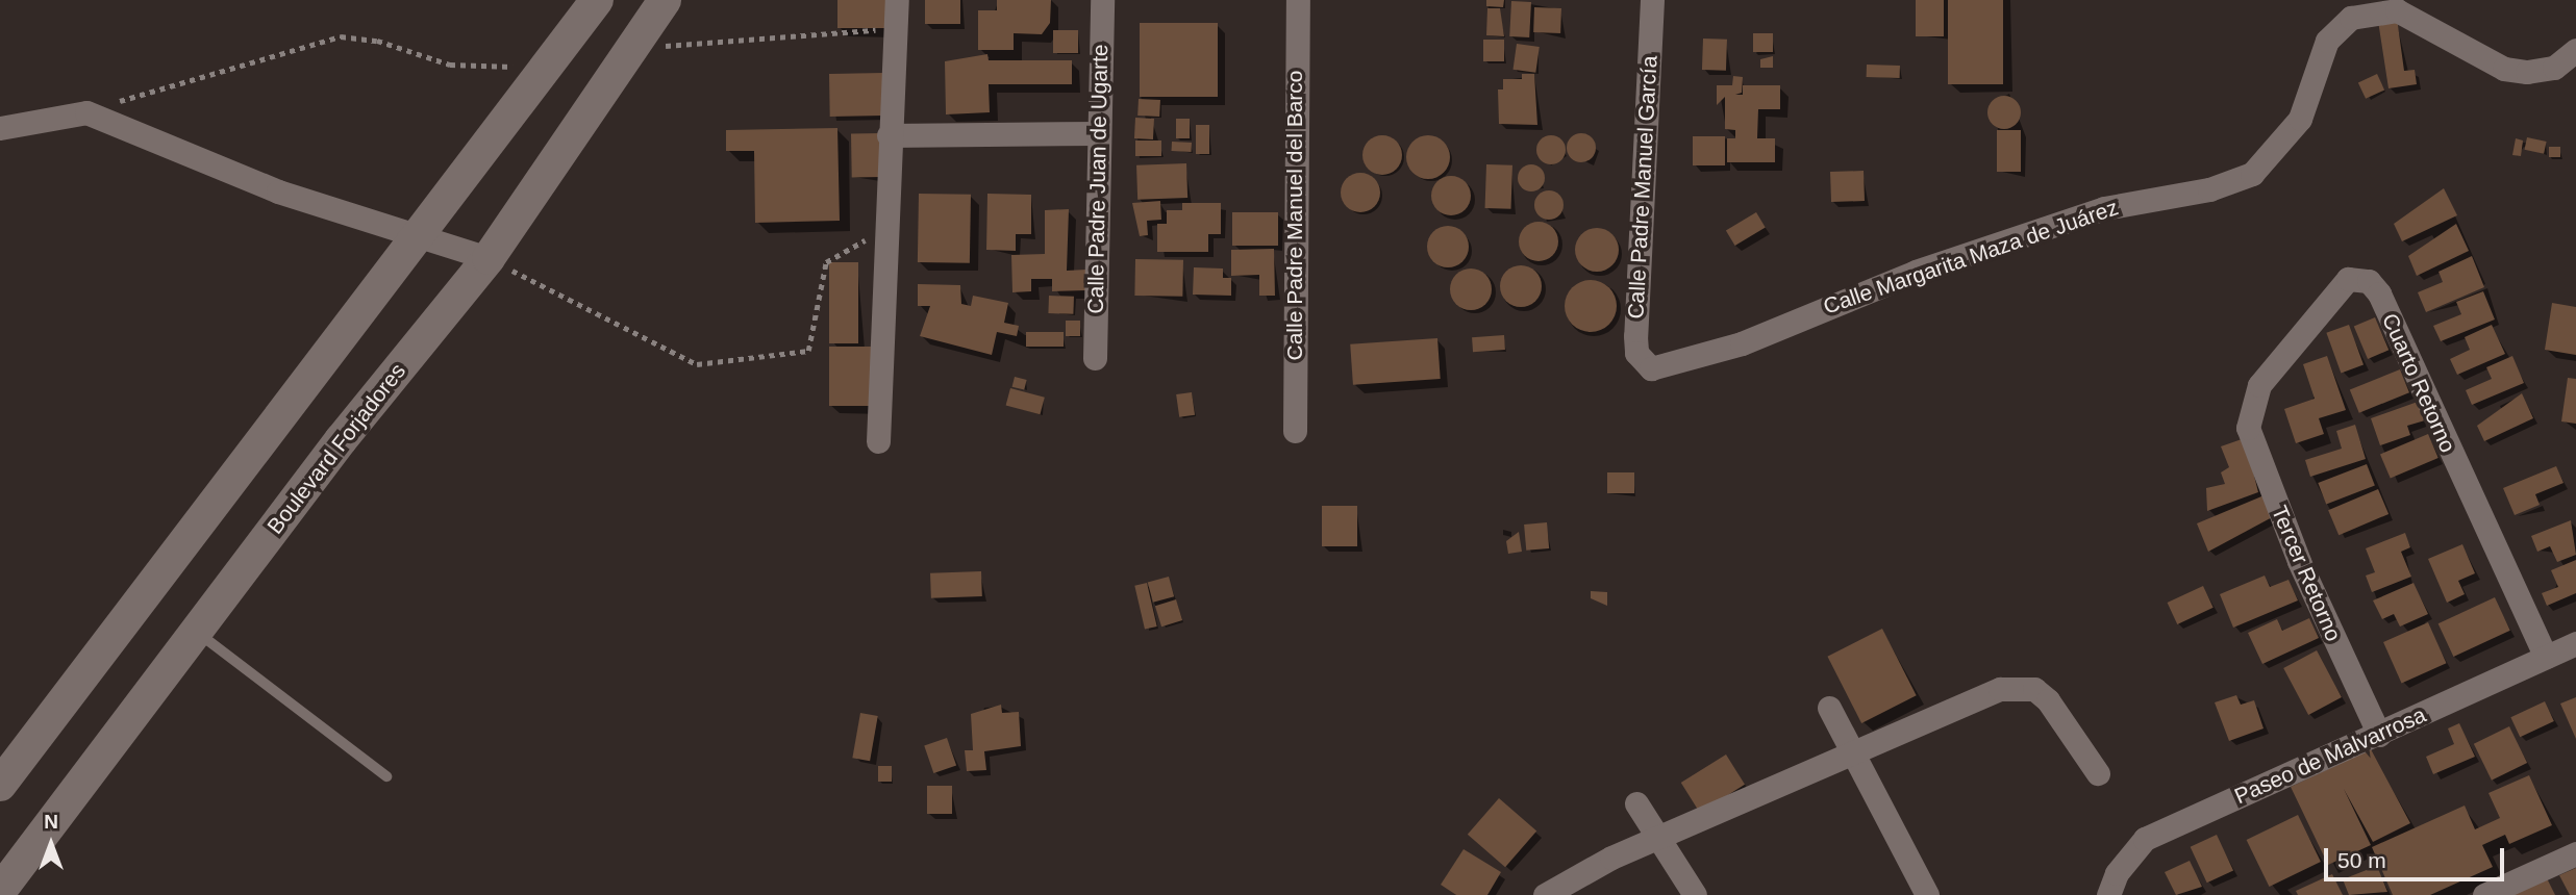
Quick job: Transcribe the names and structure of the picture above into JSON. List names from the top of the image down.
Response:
{
  "streets": {
    "main road": ["Boulevard Forjadores"],
    "street": [
      "Calle Padre Juan de Ugarte",
      "Calle Padre Manuel García",
      "Calle Padre Manuel del Barco",
      "Calle Margarita Maza de Juárez",
      "Cuarto Retorno",
      "Tercer Retorno",
      "Paseo de Malvarrosa"
    ]
  },
  "crossings": [
    ["Calle Padre Manuel García", "Calle Margarita Maza de Juárez"],
    ["Cuarto Retorno", "Tercer Retorno"],
    ["Cuarto Retorno", "Paseo de Malvarrosa"],
    ["Tercer Retorno", "Paseo de Malvarrosa"]
  ],
  "scale_bar": "50 m",
  "north": "top"
}
